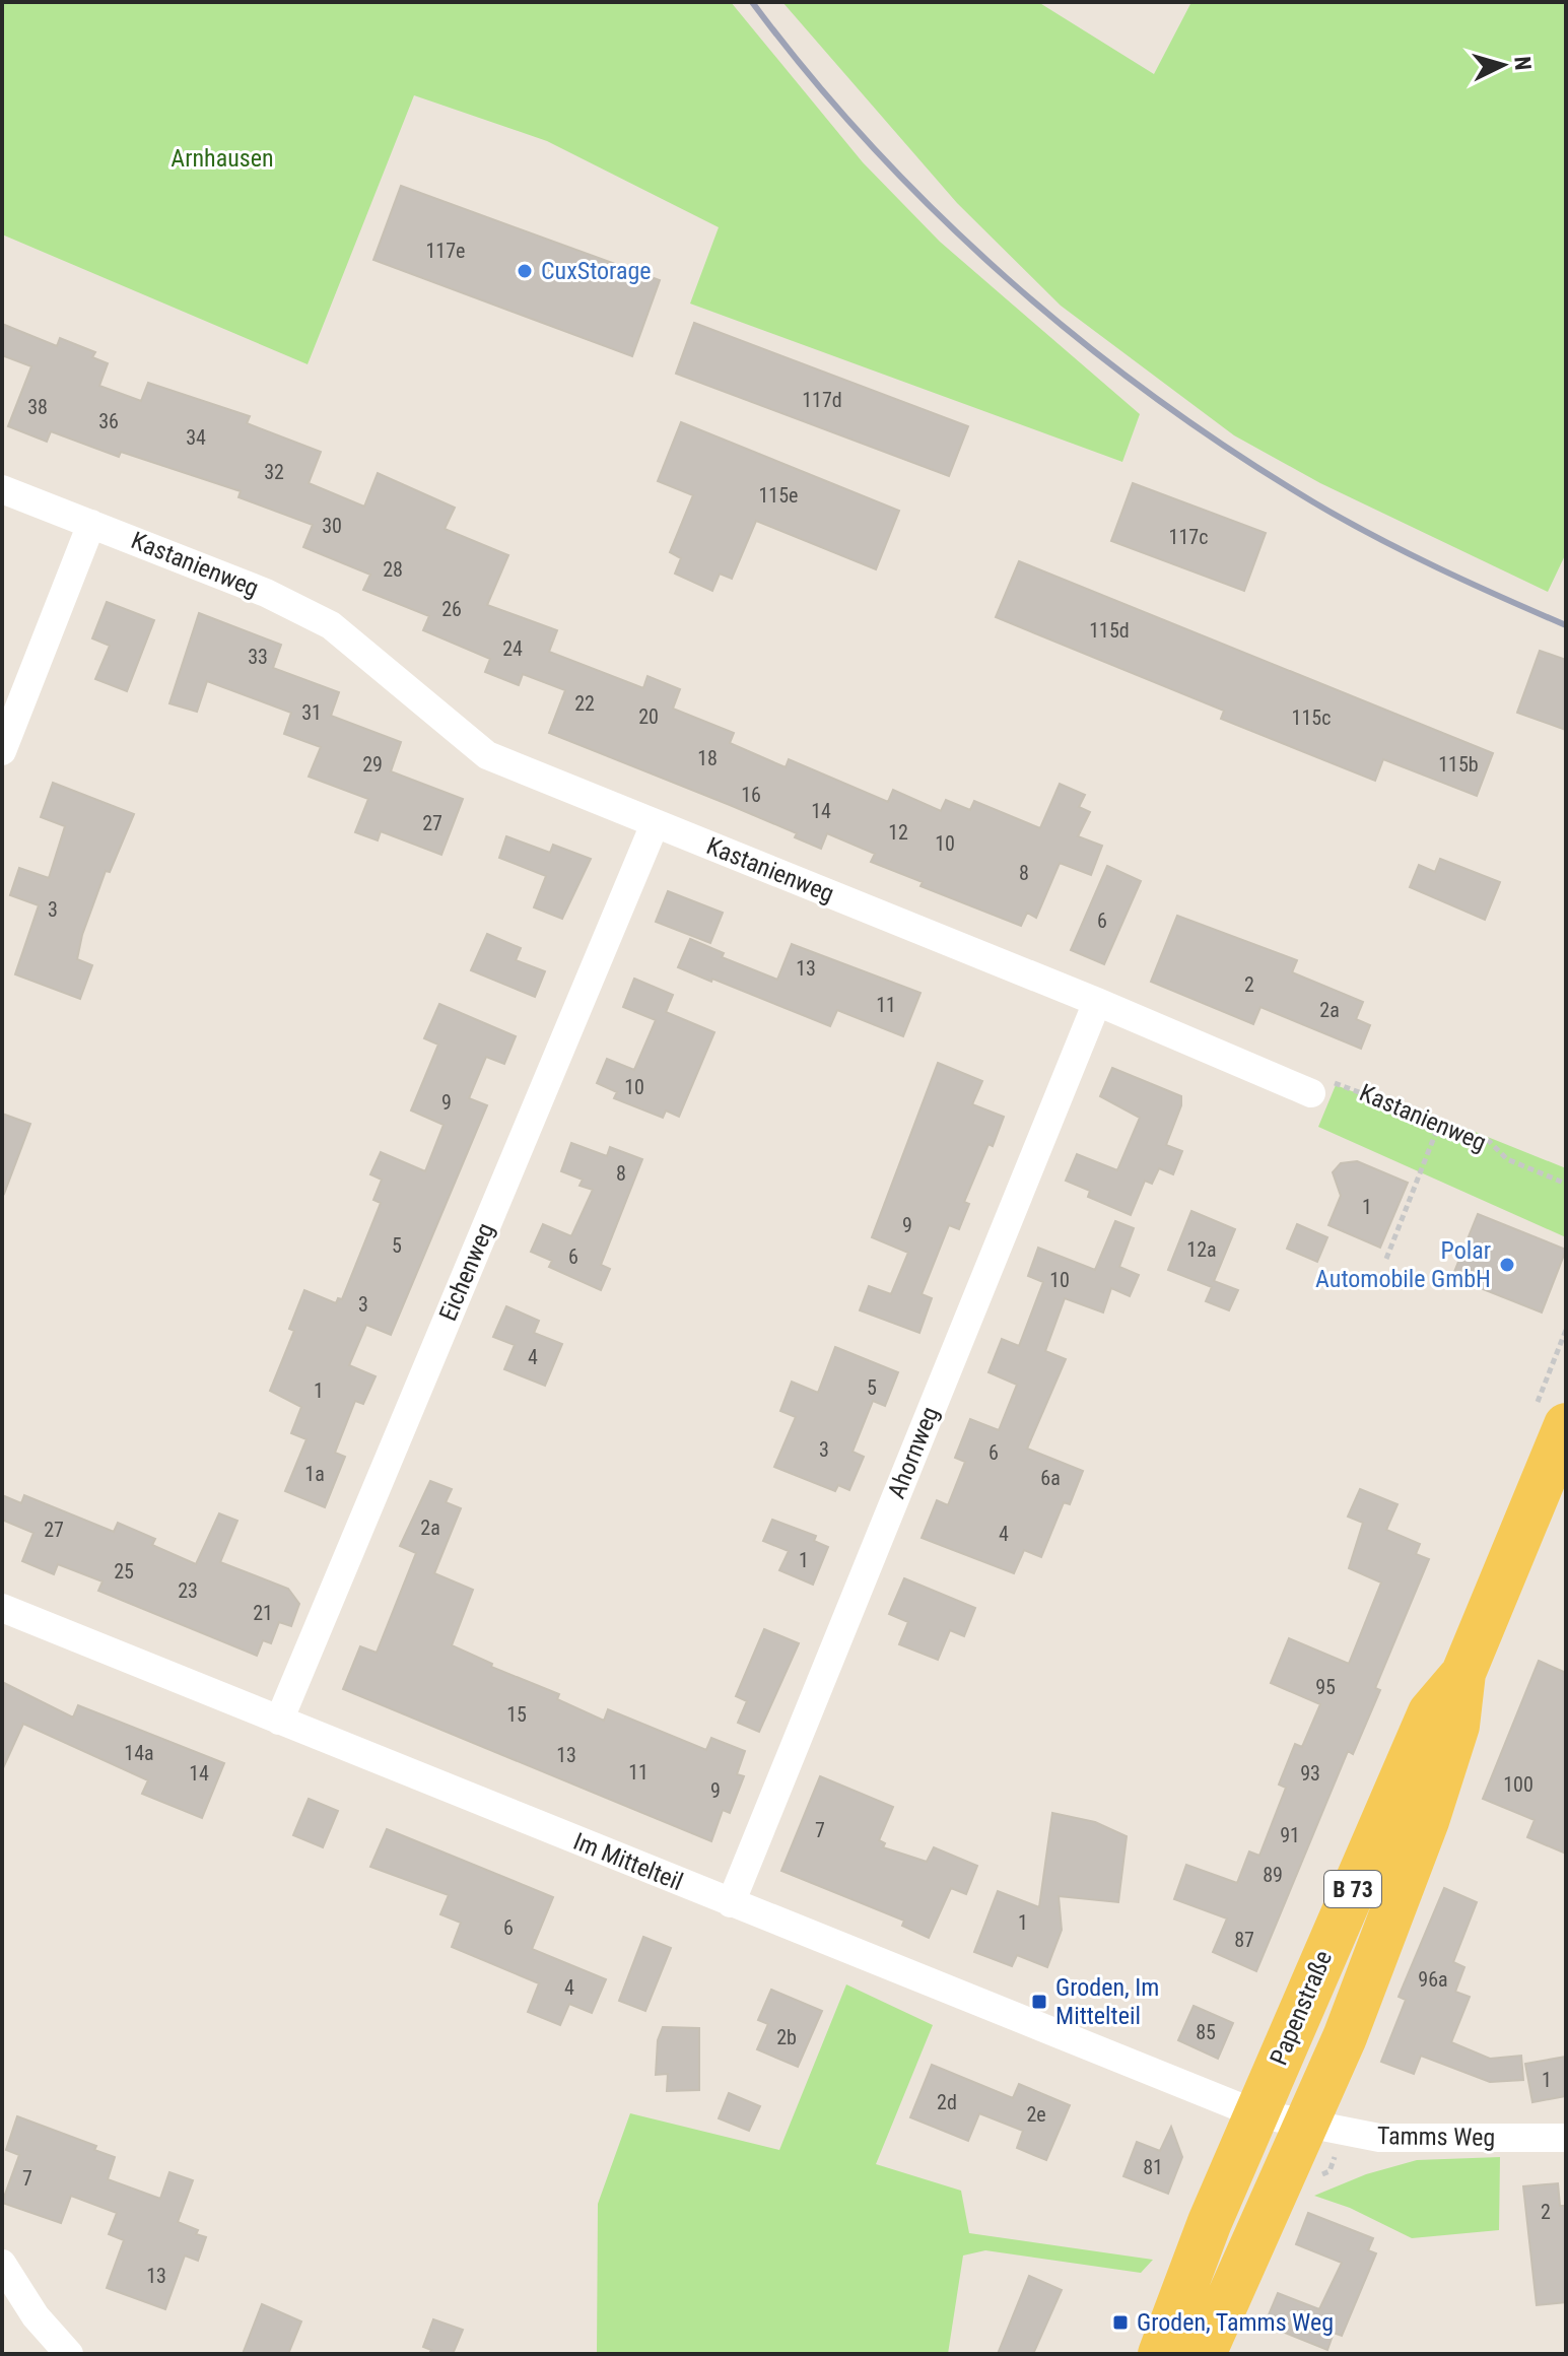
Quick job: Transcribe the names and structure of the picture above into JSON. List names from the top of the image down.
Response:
{
  "streets": {
    "main road": ["B 73", "Papenstraße"],
    "street": [
      "Kastanienweg",
      "Eichenweg",
      "Ahornweg",
      "Im Mittelteil",
      "Tamms Weg"
    ]
  },
  "crossings": [
    ["Kastanienweg", "Eichenweg"],
    ["Kastanienweg", "Ahornweg"],
    ["Eichenweg", "Im Mittelteil"],
    ["Ahornweg", "Im Mittelteil"],
    ["Im Mittelteil", "Papenstraße"],
    ["Im Mittelteil", "Tamms Weg"],
    ["Papenstraße", "Tamms Weg"]
  ],
  "parks": ["Arnhausen"],
  "places": {
    "other": ["CuxStorage", "Polar Automobile GmbH"],
    "transit": ["Groden, Im Mittelteil", "Groden, Tamms Weg"]
  },
  "house_numbers": [
    "117e",
    "117d",
    "38",
    "36",
    "34",
    "32",
    "115e",
    "30",
    "117c",
    "28",
    "26",
    "115d",
    "24",
    "33",
    "22",
    "31",
    "20",
    "115c",
    "18",
    "29",
    "115b",
    "16",
    "14",
    "27",
    "12",
    "10",
    "8",
    "3",
    "6",
    "13",
    "2",
    "11",
    "2a",
    "10",
    "9",
    "8",
    "1",
    "9",
    "5",
    "12a",
    "6",
    "10",
    "3",
    "4",
    "5",
    "1",
    "3",
    "6",
    "1a",
    "6a",
    "2a",
    "27",
    "4",
    "1",
    "25",
    "23",
    "21",
    "95",
    "15",
    "14a",
    "13",
    "11",
    "14",
    "93",
    "100",
    "9",
    "7",
    "91",
    "89",
    "1",
    "6",
    "87",
    "96a",
    "4",
    "85",
    "2b",
    "1",
    "2d",
    "2e",
    "81",
    "7",
    "2",
    "13"
  ],
  "north": "right"
}
